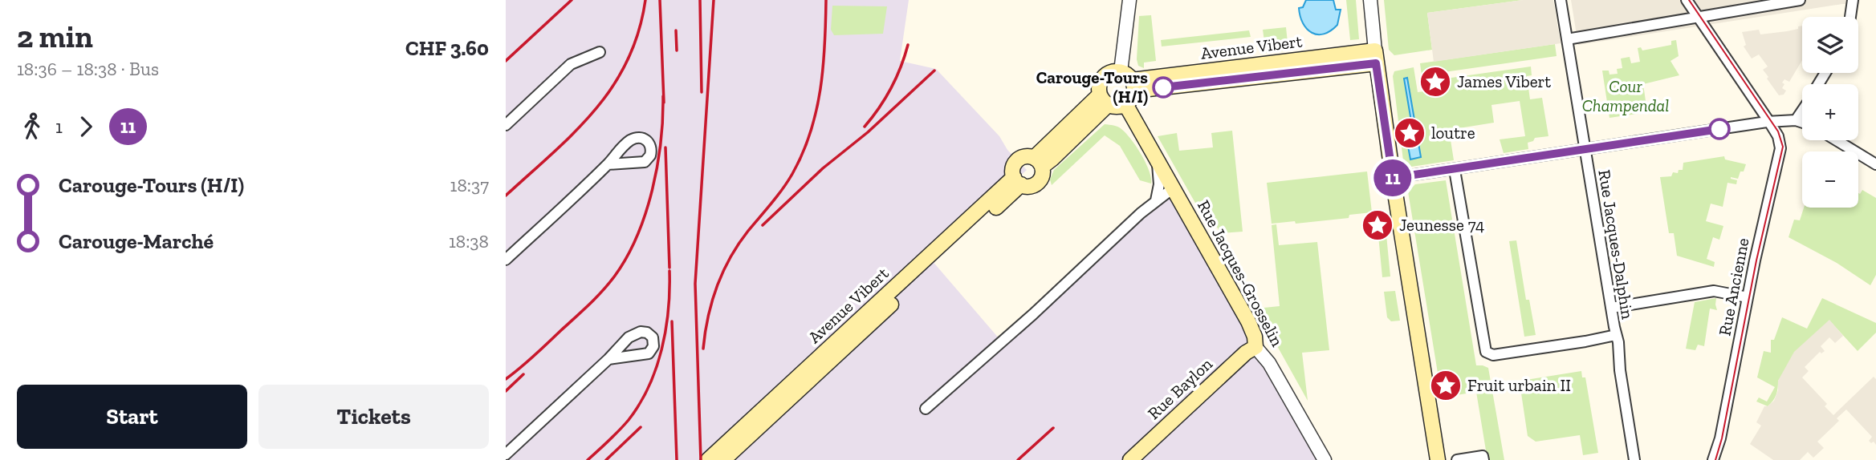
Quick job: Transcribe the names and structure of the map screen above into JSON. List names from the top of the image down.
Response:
{
  "streets": {
    "main road": ["Avenue Vibert", "Rue Jacques-Grosselin", "Rue Baylon"],
    "street": ["Rue Jacques-Dalphin", "Rue Ancienne"]
  },
  "crossings": [
    ["Avenue Vibert", "Rue Jacques-Grosselin"],
    ["Rue Jacques-Grosselin", "Rue Baylon"]
  ],
  "parks": ["Cour Champendal"],
  "places": {
    "place": [
      "James Vibert",
      "loutre",
      "Jeunesse 74",
      "Fruit urbain II"
    ],
    "other": ["Carouge-Tours (H/I)"]
  },
  "lines": ["bus line 11"],
  "page": {
    "heading": ["2 min", "18:36 – 18:38 · Bus", "CHF 3.60"],
    "on_map": "11",
    "map_buttons": ["+", "−"],
    "legs": ["1", "11"],
    "list": [
      {
        "name": "Carouge-Tours (H/I)",
        "value": "18:37"
      },
      {
        "name": "Carouge-Marché",
        "value": "18:38"
      }
    ],
    "buttons": ["Start", "Tickets"]
  }
}
